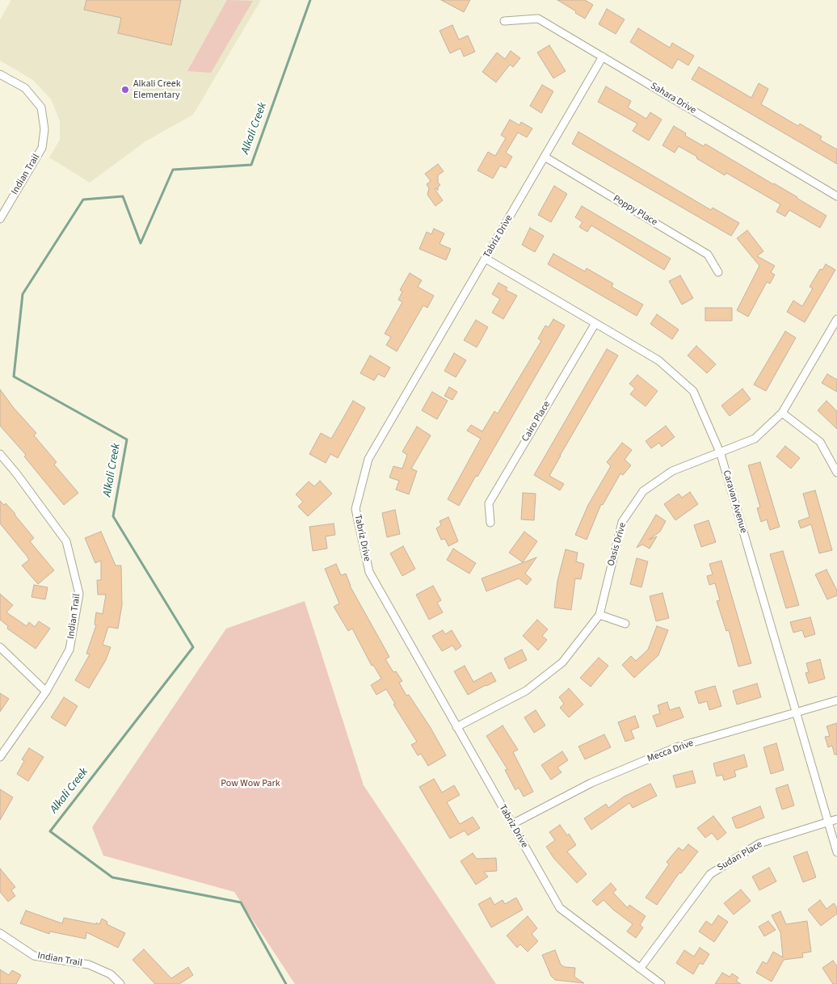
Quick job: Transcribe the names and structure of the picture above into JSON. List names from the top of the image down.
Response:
{
  "streets": {
    "street": [
      "Sahara Drive",
      "Indian Trail",
      "Poppy Place",
      "Tabriz Drive",
      "Cairo Place",
      "Caravan Avenue",
      "Oasis Drive",
      "Mecca Drive",
      "Sudan Place"
    ]
  },
  "crossings": [
    ["Sahara Drive", "Tabriz Drive"],
    ["Poppy Place", "Tabriz Drive"],
    ["Tabriz Drive", "Caravan Avenue"],
    ["Tabriz Drive", "Oasis Drive"],
    ["Tabriz Drive", "Mecca Drive"],
    ["Tabriz Drive", "Sudan Place"],
    ["Cairo Place", "Caravan Avenue"],
    ["Caravan Avenue", "Oasis Drive"],
    ["Caravan Avenue", "Mecca Drive"],
    ["Caravan Avenue", "Sudan Place"]
  ],
  "water": ["Alkali Creek"],
  "parks": ["Pow Wow Park"],
  "places": ["Alkali Creek Elementary"]
}
